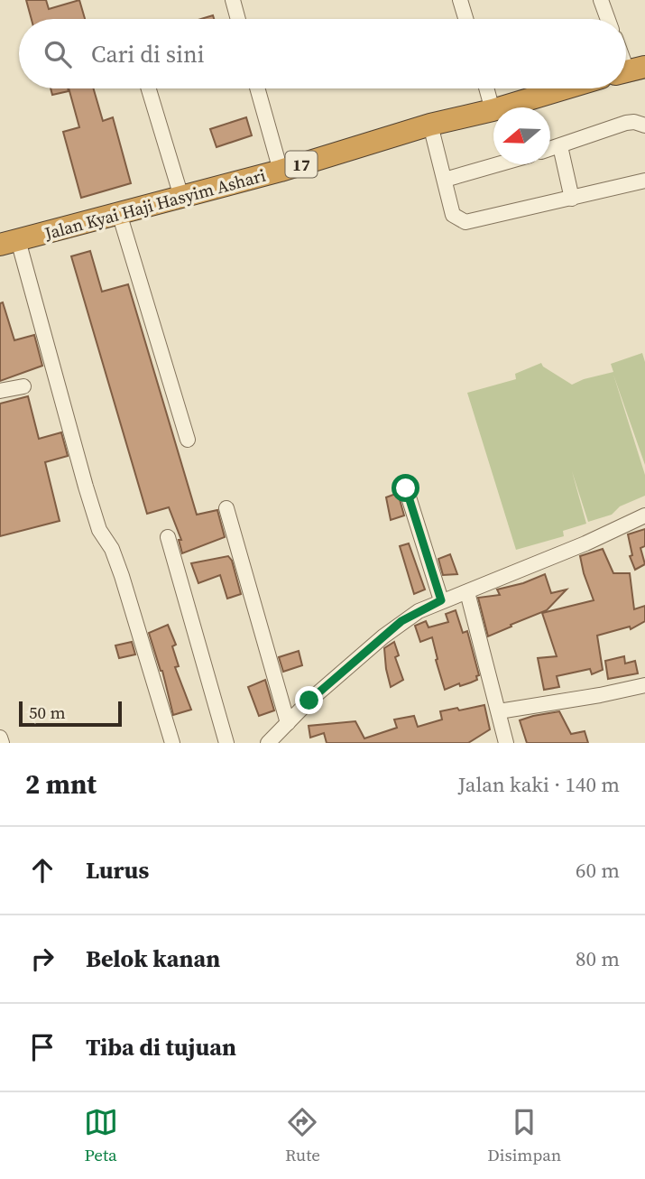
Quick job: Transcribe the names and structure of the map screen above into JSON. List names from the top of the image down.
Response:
{
  "streets": {
    "highway": ["17", "Jalan Kyai Haji Hasyim Ashari"]
  },
  "scale_bar": "50 m",
  "north": "left",
  "page": {
    "search": "Cari di sini",
    "scale": "50 m",
    "heading": ["2 mnt", "Jalan kaki · 140 m"],
    "list": [
      ["Lurus", "60 m"],
      ["Belok kanan", "80 m"],
      "Tiba di tujuan"
    ],
    "nav": ["Peta", "Rute", "Disimpan"]
  }
}
